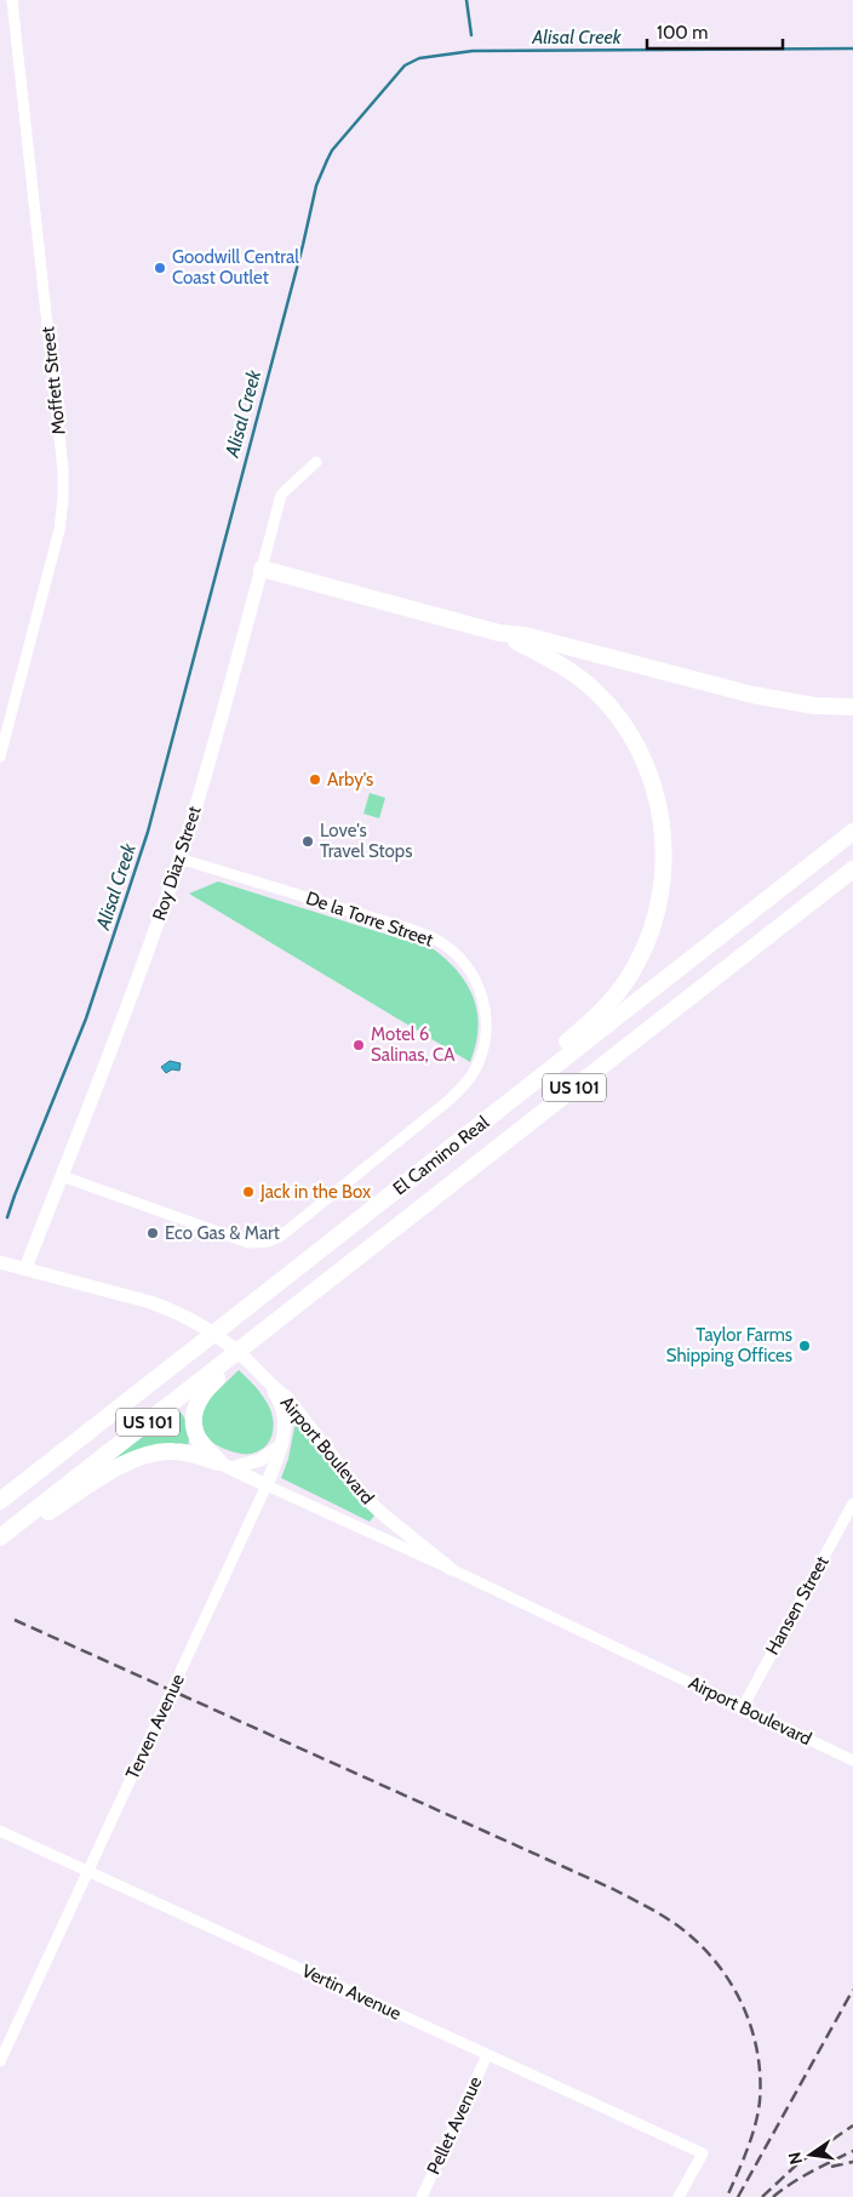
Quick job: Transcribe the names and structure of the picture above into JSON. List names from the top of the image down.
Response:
{
  "streets": {
    "highway": ["US 101", "El Camino Real"],
    "main road": ["Roy Diaz Street", "Airport Boulevard", "Terven Avenue"],
    "street": [
      "Moffett Street",
      "De la Torre Street",
      "Hansen Street",
      "Vertin Avenue",
      "Pellet Avenue"
    ]
  },
  "crossings": [
    ["Roy Diaz Street", "De la Torre Street"],
    ["Roy Diaz Street", "Airport Boulevard"],
    ["Airport Boulevard", "Hansen Street"],
    ["Airport Boulevard", "Terven Avenue"],
    ["Terven Avenue", "Vertin Avenue"],
    ["Vertin Avenue", "Pellet Avenue"]
  ],
  "water": ["Alisal Creek"],
  "places": [
    "Goodwill Central Coast Outlet",
    "Arby's",
    "Love's Travel Stops",
    "Motel 6 Salinas, CA",
    "Jack in the Box",
    "Eco Gas & Mart",
    "Taylor Farms Shipping Offices"
  ],
  "scale_bar": "100 m",
  "north": "left"
}
